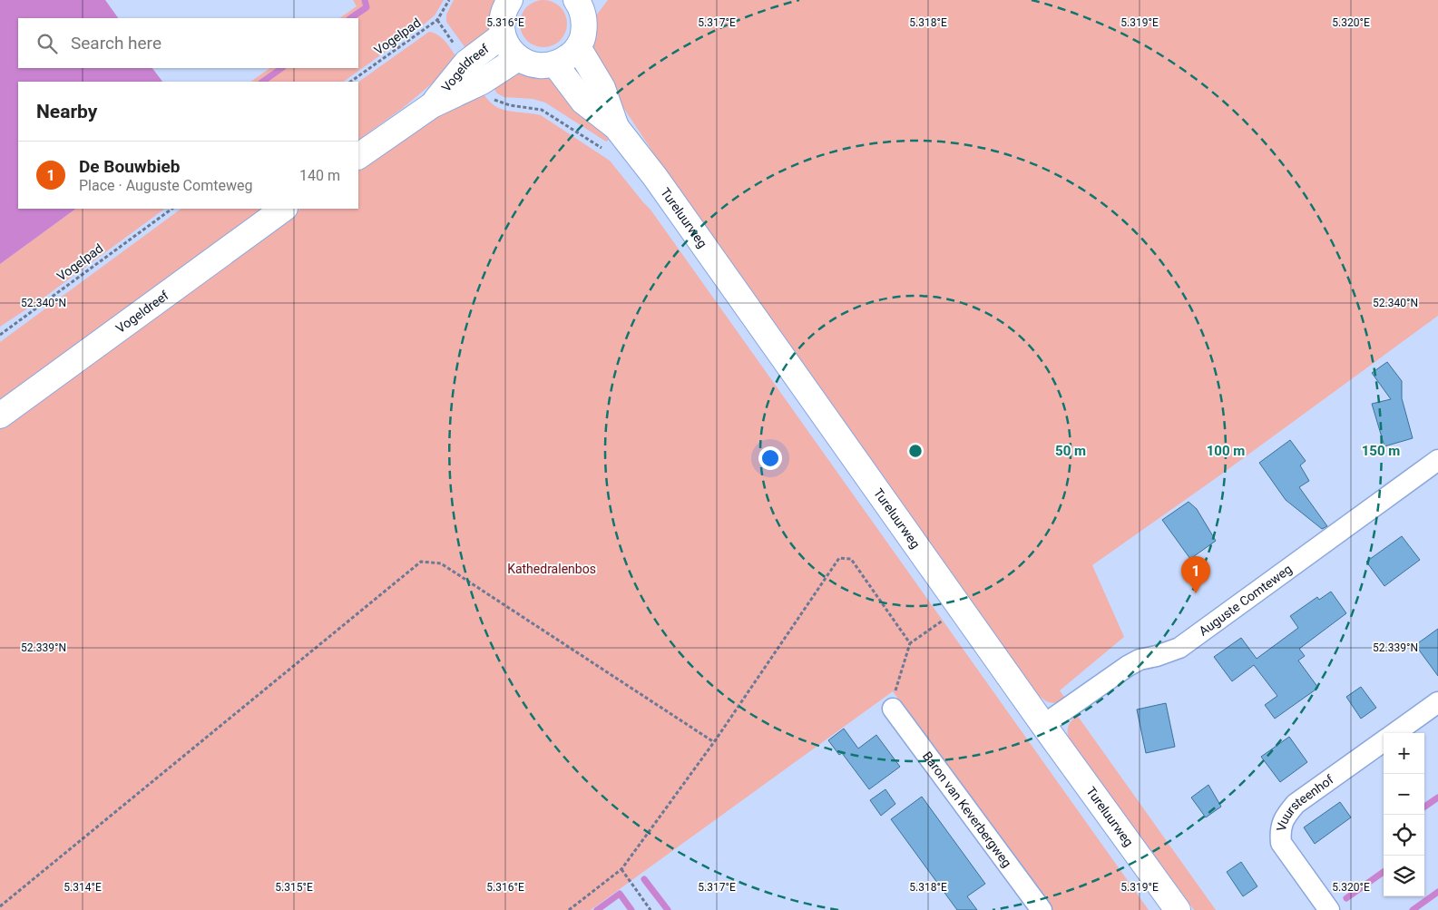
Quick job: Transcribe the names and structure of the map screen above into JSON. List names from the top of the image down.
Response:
{
  "streets": {
    "street": [
      "Vogeldreef",
      "Tureluurweg",
      "Auguste Comteweg",
      "Vuursteenhof",
      "Baron van Keverbergweg"
    ],
    "path": ["Vogelpad"]
  },
  "crossings": [
    ["Tureluurweg", "Auguste Comteweg"]
  ],
  "parks": ["Kathedralenbos"],
  "page": {
    "search": "Search here",
    "heading": "Nearby",
    "list": [
      {
        "mark": "1",
        "name": "De Bouwbieb",
        "note": "Place · Auguste Comteweg",
        "value": "140 m"
      }
    ],
    "pins": "1",
    "map_buttons": ["+", "−"]
  },
  "coordinates": [
    "5.316°E",
    "5.317°E",
    "5.318°E",
    "5.319°E",
    "5.320°E",
    "52.340°N",
    "52.339°N",
    "5.314°E",
    "5.315°E"
  ],
  "rings": ["50 m", "100 m", "150 m"]
}
